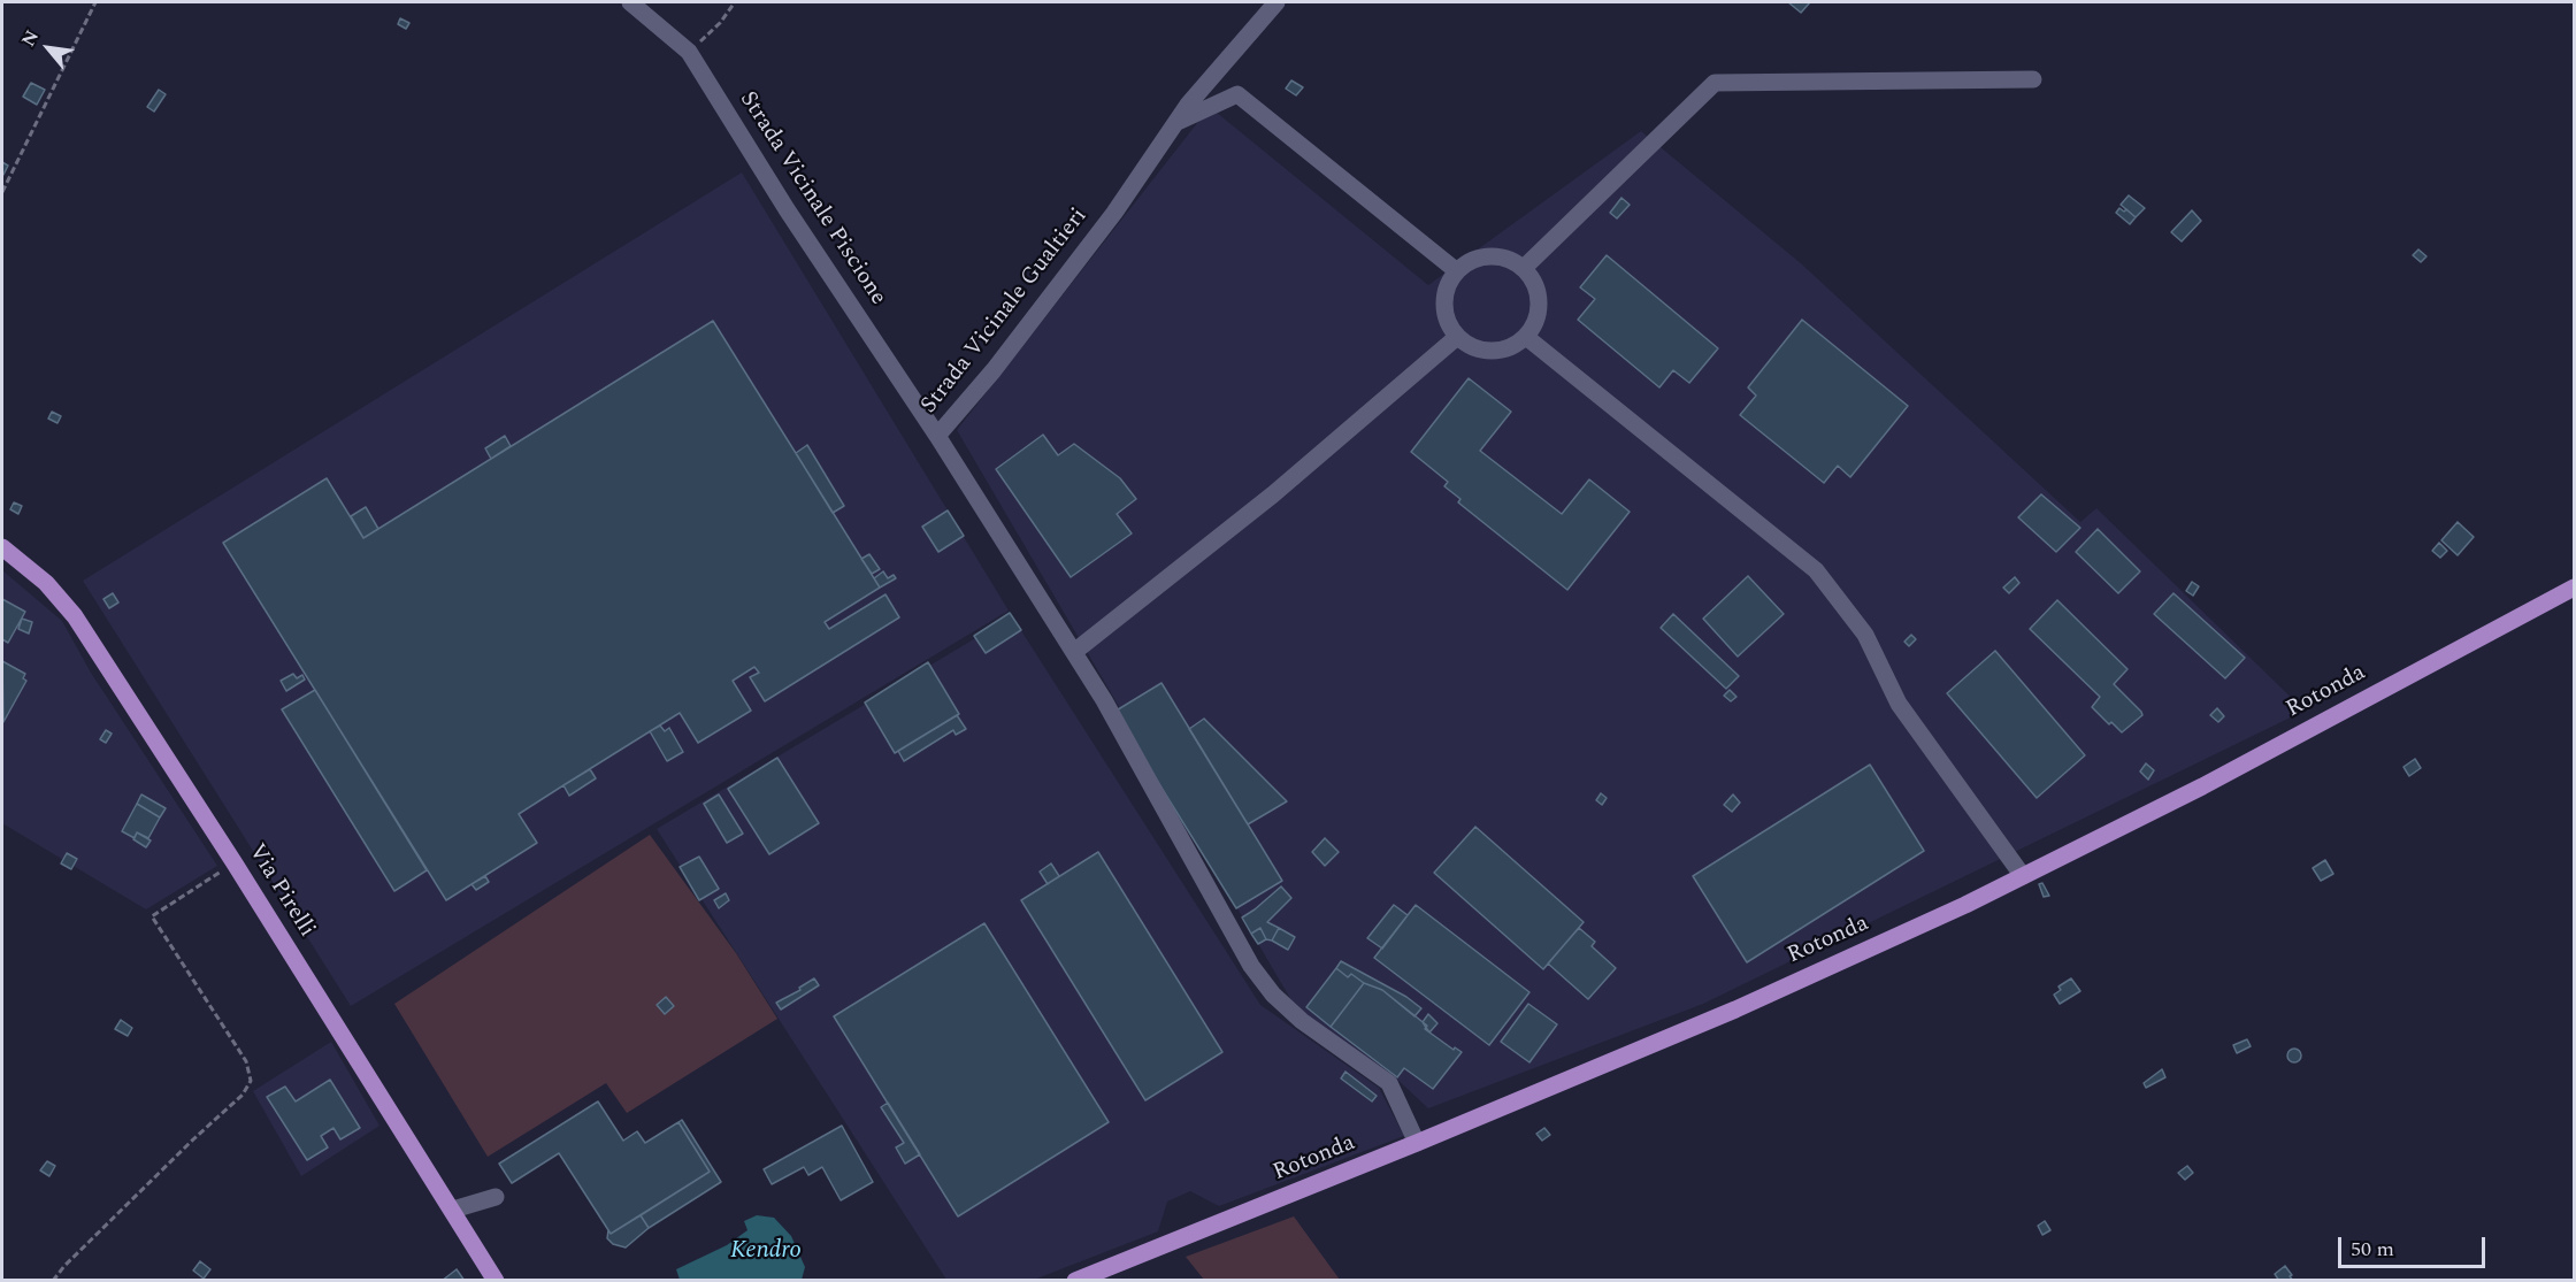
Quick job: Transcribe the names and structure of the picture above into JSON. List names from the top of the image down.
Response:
{
  "streets": {
    "main road": ["Rotonda", "Via Pirelli"],
    "street": ["Strada Vicinale Piscione", "Strada Vicinale Gualtieri"]
  },
  "crossings": [
    ["Strada Vicinale Piscione", "Strada Vicinale Gualtieri"],
    ["Strada Vicinale Gualtieri", "Rotonda"]
  ],
  "water": ["Kendro"],
  "scale_bar": "50 m",
  "north": "top left"
}
